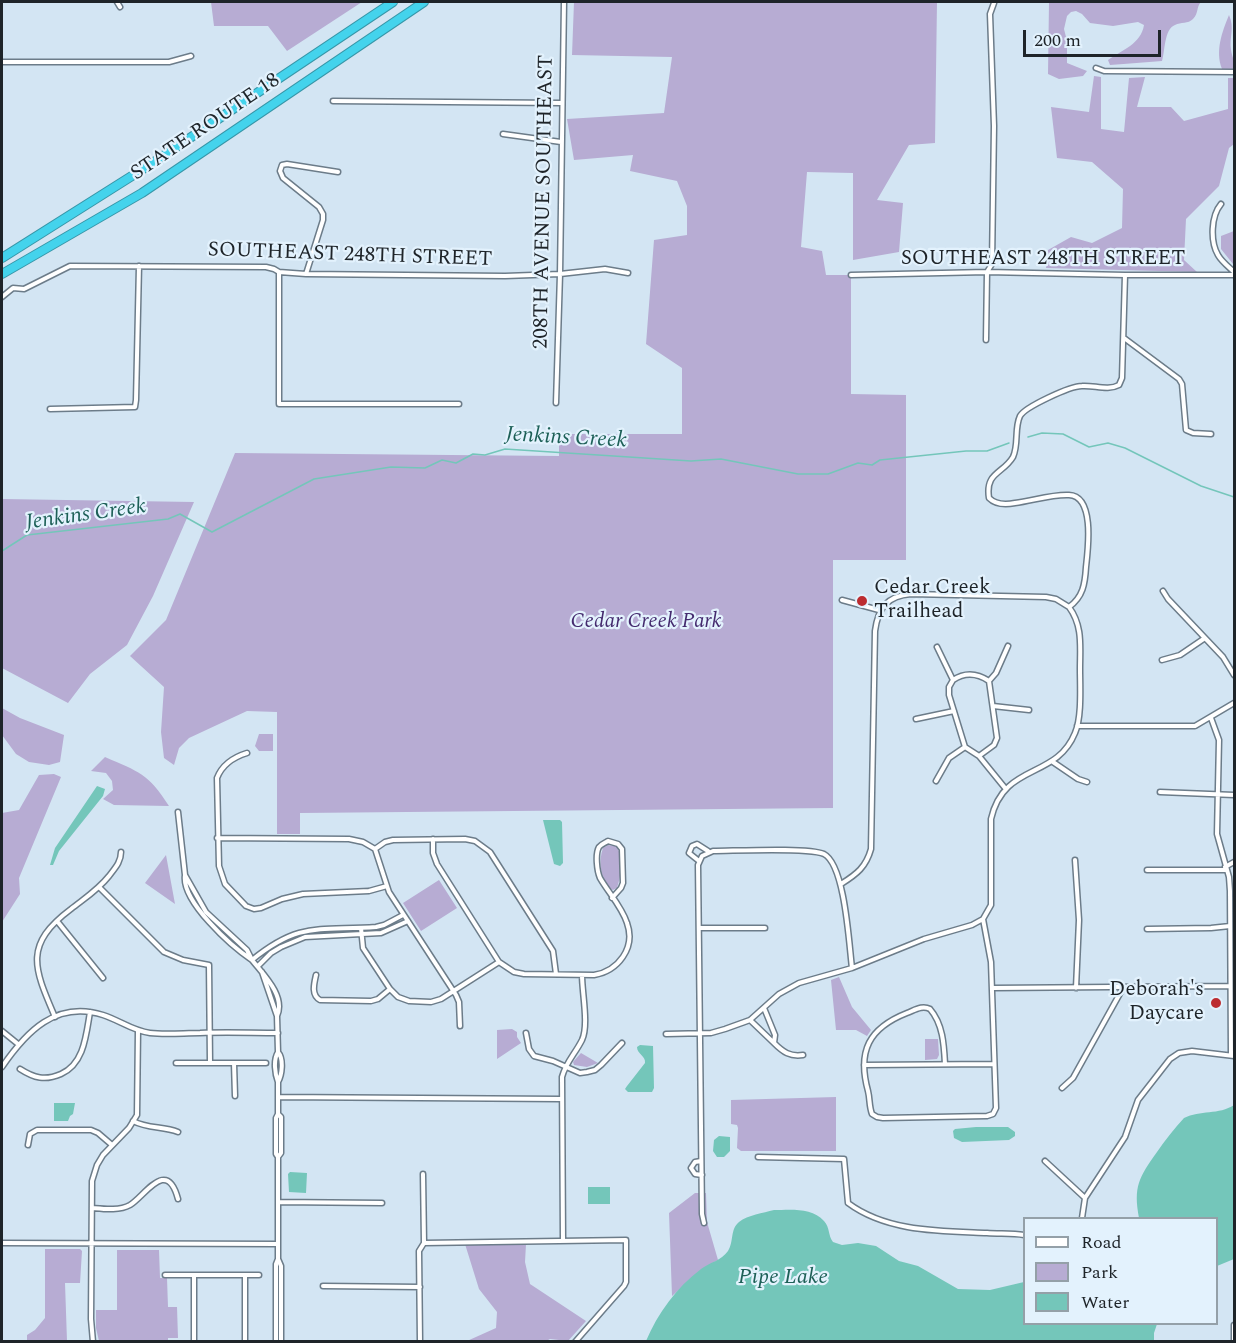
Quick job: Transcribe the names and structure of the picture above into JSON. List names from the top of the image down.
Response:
{
  "streets": {
    "highway": ["STATE ROUTE 18"],
    "street": ["208TH AVENUE SOUTHEAST", "SOUTHEAST 248TH STREET"]
  },
  "crossings": [
    ["208TH AVENUE SOUTHEAST", "SOUTHEAST 248TH STREET"]
  ],
  "water": ["Jenkins Creek", "Pipe Lake"],
  "parks": ["Cedar Creek Park"],
  "places": ["Cedar Creek Trailhead", "Deborah's Daycare"],
  "legend": ["Road", "Park", "Water"],
  "scale_bar": "200 m"
}
